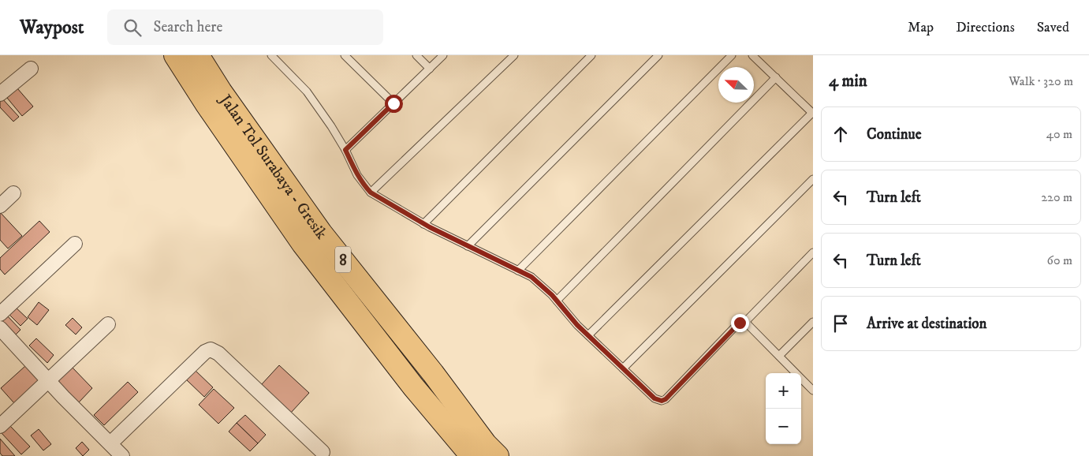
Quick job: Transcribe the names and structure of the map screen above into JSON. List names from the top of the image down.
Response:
{
  "streets": {
    "highway": ["Jalan Tol Surabaya - Gresik", "8"]
  },
  "north": "top left",
  "page": {
    "header": "Waypost",
    "search": "Search here",
    "nav": ["Map", "Directions", "Saved"],
    "heading": ["4 min", "Walk · 320 m"],
    "list": [
      ["Continue", "40 m"],
      ["Turn left", "220 m"],
      ["Turn left", "60 m"],
      "Arrive at destination"
    ],
    "map_buttons": ["+", "−"]
  }
}
